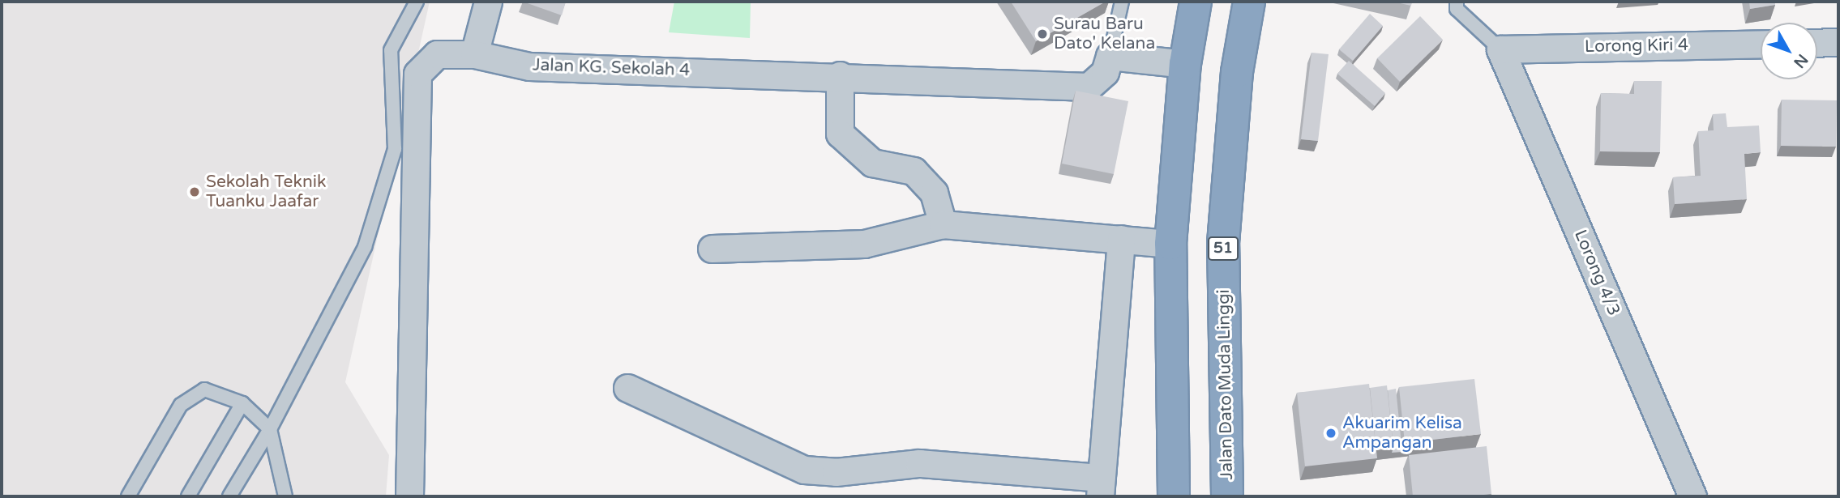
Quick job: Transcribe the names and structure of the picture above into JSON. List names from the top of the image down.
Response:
{
  "streets": {
    "highway": ["51", "Jalan Dato Muda Linggi"],
    "street": ["Lorong Kiri 4", "Jalan KG. Sekolah 4", "Lorong 4/3"]
  },
  "crossings": [
    ["Lorong Kiri 4", "Lorong 4/3"]
  ],
  "places": ["Surau Baru Dato' Kelana", "Sekolah Teknik Tuanku Jaafar", "Akuarim Kelisa Ampangan"],
  "north": "bottom right"
}
